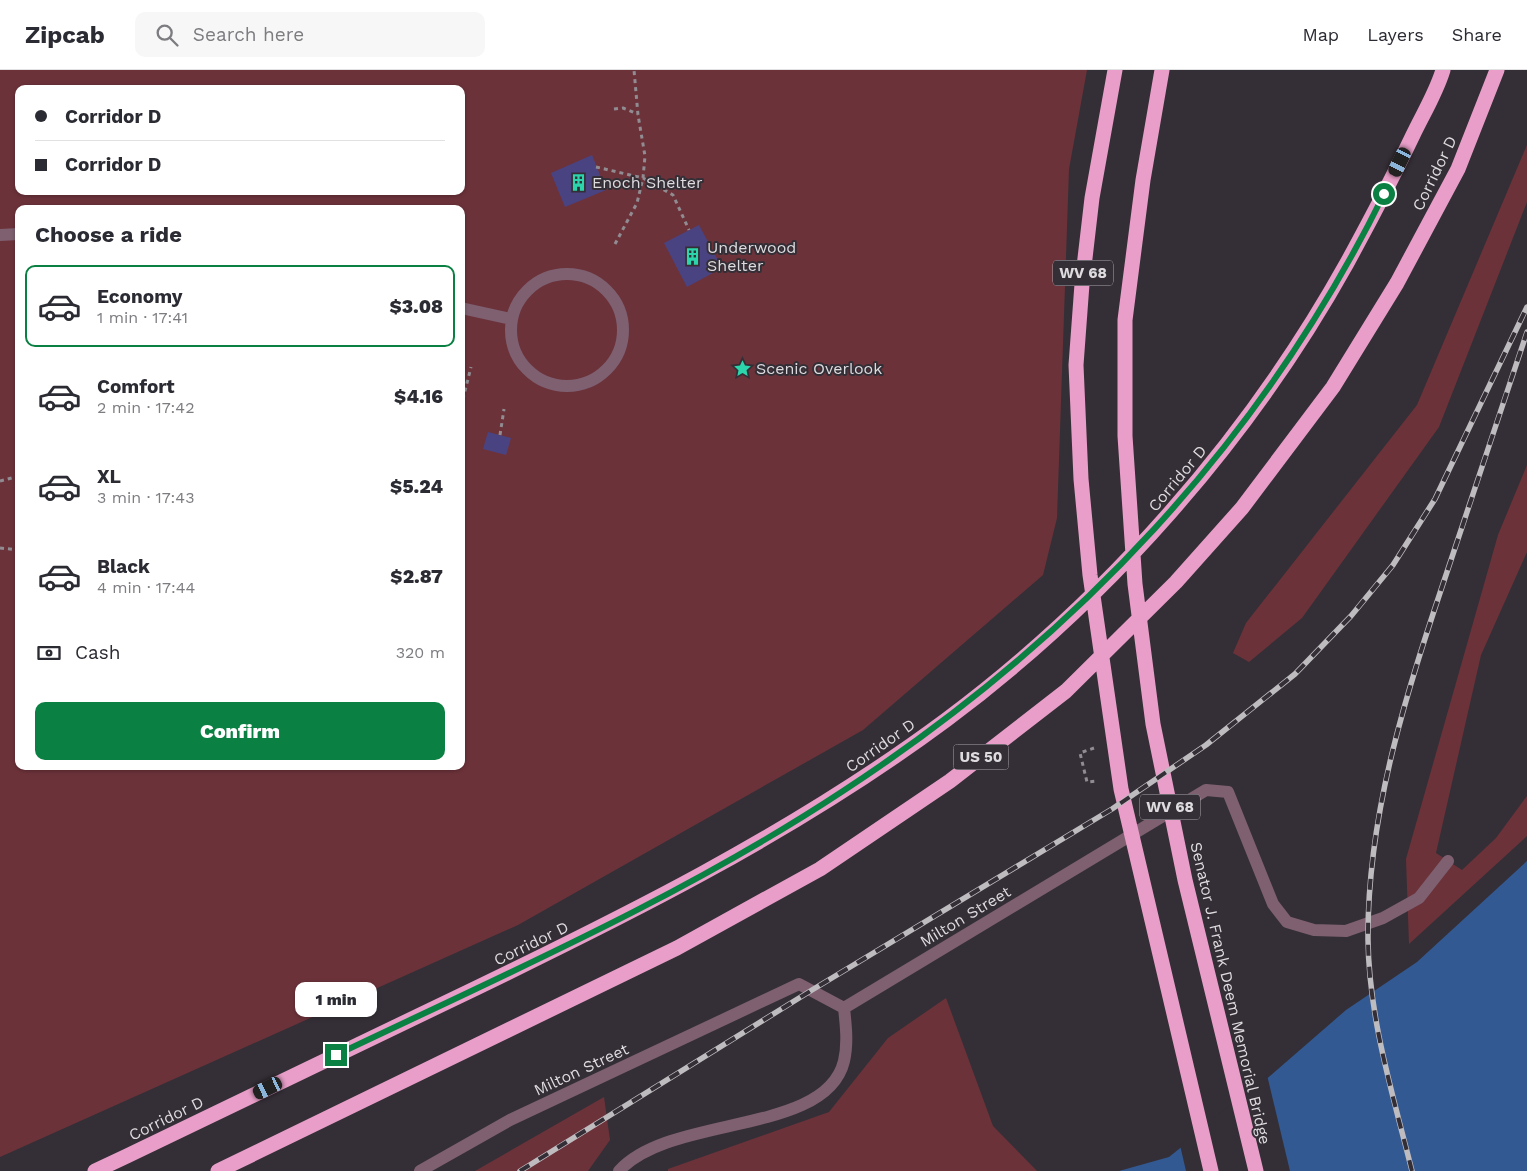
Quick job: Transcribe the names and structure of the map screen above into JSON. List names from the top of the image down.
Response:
{
  "streets": {
    "highway": [
      "Corridor D",
      "WV 68",
      "US 50",
      "Senator J. Frank Deem Memorial Bridge"
    ],
    "street": ["Milton Street"]
  },
  "places": {
    "building": ["Enoch Shelter", "Underwood Shelter"],
    "place": ["Scenic Overlook"]
  },
  "page": {
    "header": "Zipcab",
    "search": "Search here",
    "nav": ["Map", "Layers", "Share"],
    "banner": ["Corridor D", "Corridor D"],
    "heading": "Choose a ride",
    "list": [
      {
        "name": "Economy",
        "note": "1 min · 17:41",
        "value": "$3.08"
      },
      {
        "name": "Comfort",
        "note": "2 min · 17:42",
        "value": "$4.16"
      },
      {
        "name": "XL",
        "note": "3 min · 17:43",
        "value": "$5.24"
      },
      {
        "name": "Black",
        "note": "4 min · 17:44",
        "value": "$2.87"
      }
    ],
    "pay": ["Cash", "320 m"],
    "buttons": "Confirm",
    "bubble": "1 min"
  }
}
